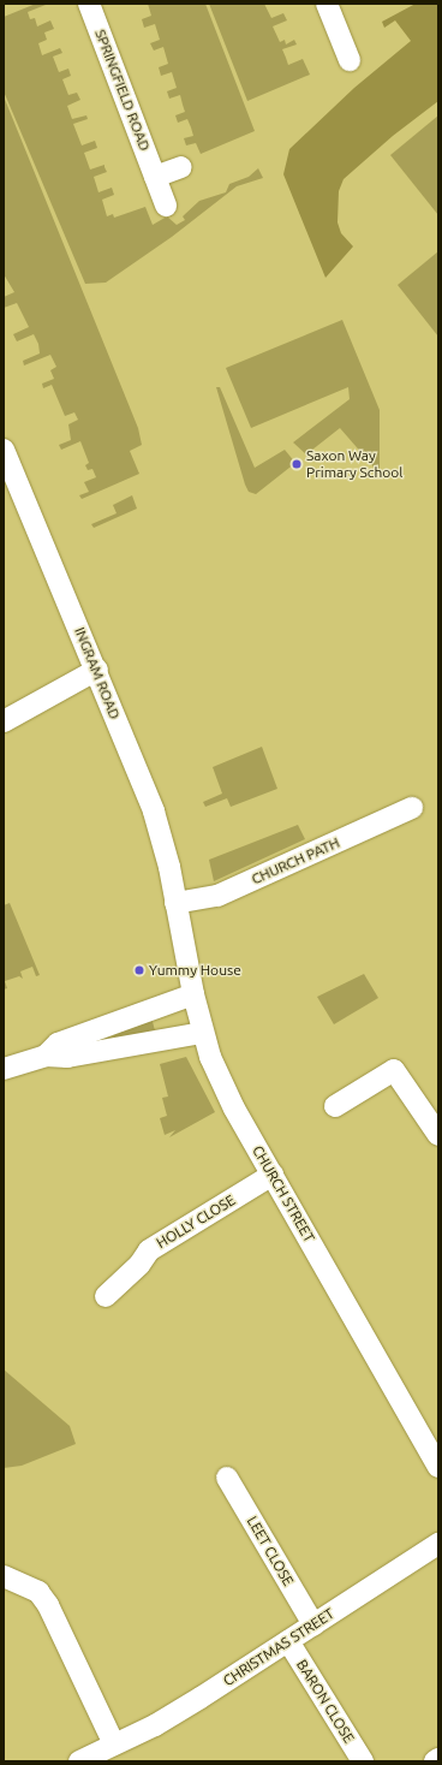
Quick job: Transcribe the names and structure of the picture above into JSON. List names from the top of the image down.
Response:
{
  "streets": {
    "street": [
      "SPRINGFIELD ROAD",
      "INGRAM ROAD",
      "CHURCH PATH",
      "CHURCH STREET",
      "HOLLY CLOSE",
      "LEET CLOSE",
      "CHRISTMAS STREET",
      "BARON CLOSE"
    ]
  },
  "crossings": [
    ["INGRAM ROAD", "CHURCH PATH"],
    ["INGRAM ROAD", "CHURCH STREET"],
    ["CHURCH PATH", "CHURCH STREET"],
    ["CHURCH STREET", "HOLLY CLOSE"],
    ["LEET CLOSE", "CHRISTMAS STREET"],
    ["CHRISTMAS STREET", "BARON CLOSE"]
  ],
  "places": ["Saxon Way Primary School", "Yummy House"]
}
